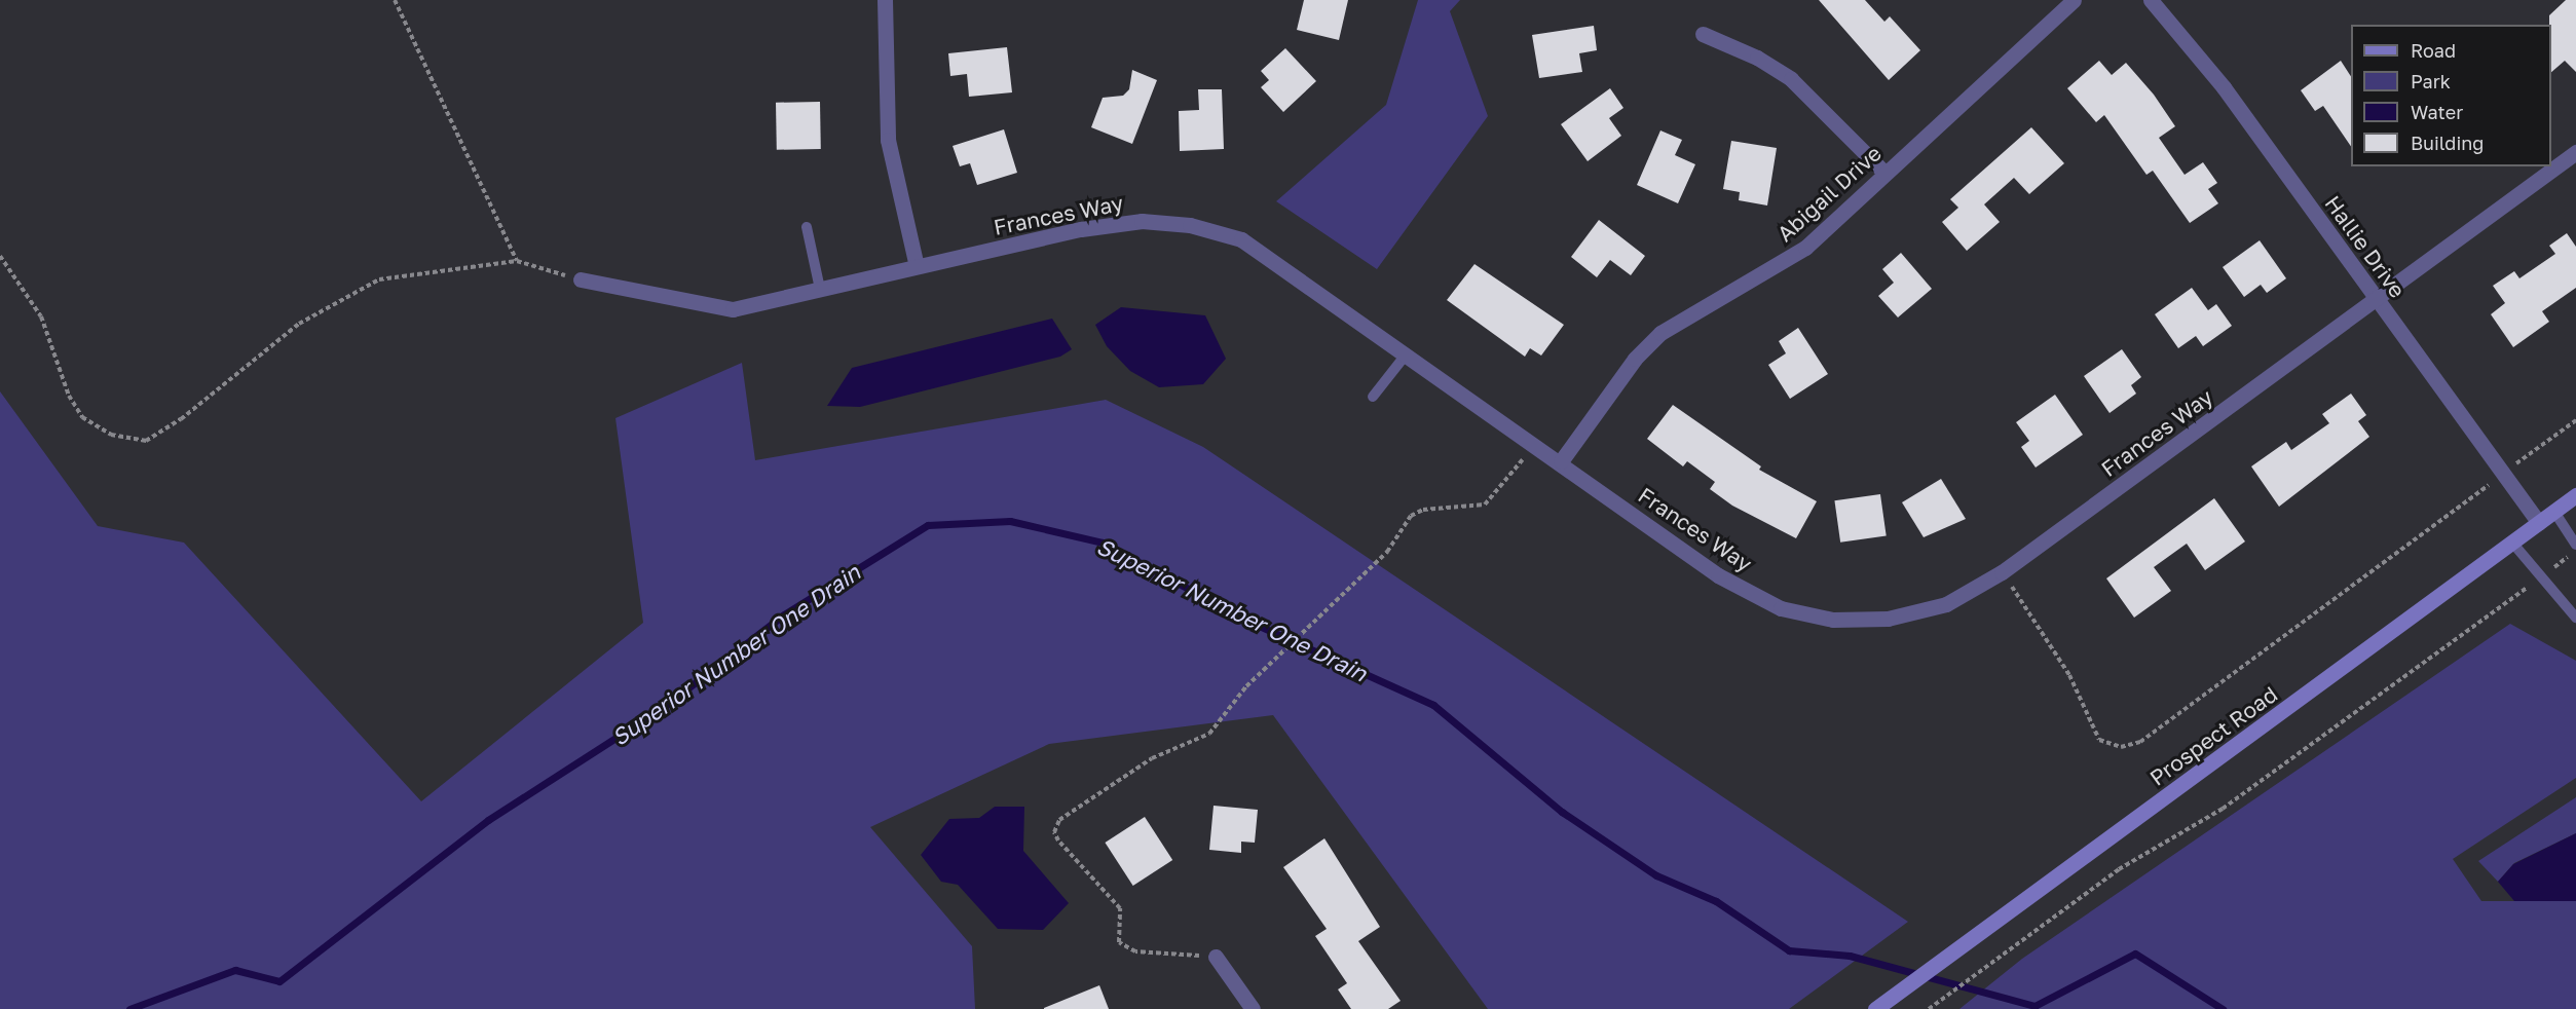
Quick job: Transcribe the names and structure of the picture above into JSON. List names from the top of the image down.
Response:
{
  "streets": {
    "main road": ["Prospect Road"],
    "street": ["Abigail Drive", "Frances Way", "Hallie Drive"]
  },
  "crossings": [
    ["Abigail Drive", "Frances Way"],
    ["Frances Way", "Hallie Drive"],
    ["Hallie Drive", "Prospect Road"]
  ],
  "water": ["Superior Number One Drain"],
  "legend": [
    "Road",
    "Park",
    "Water",
    "Building"
  ]
}
